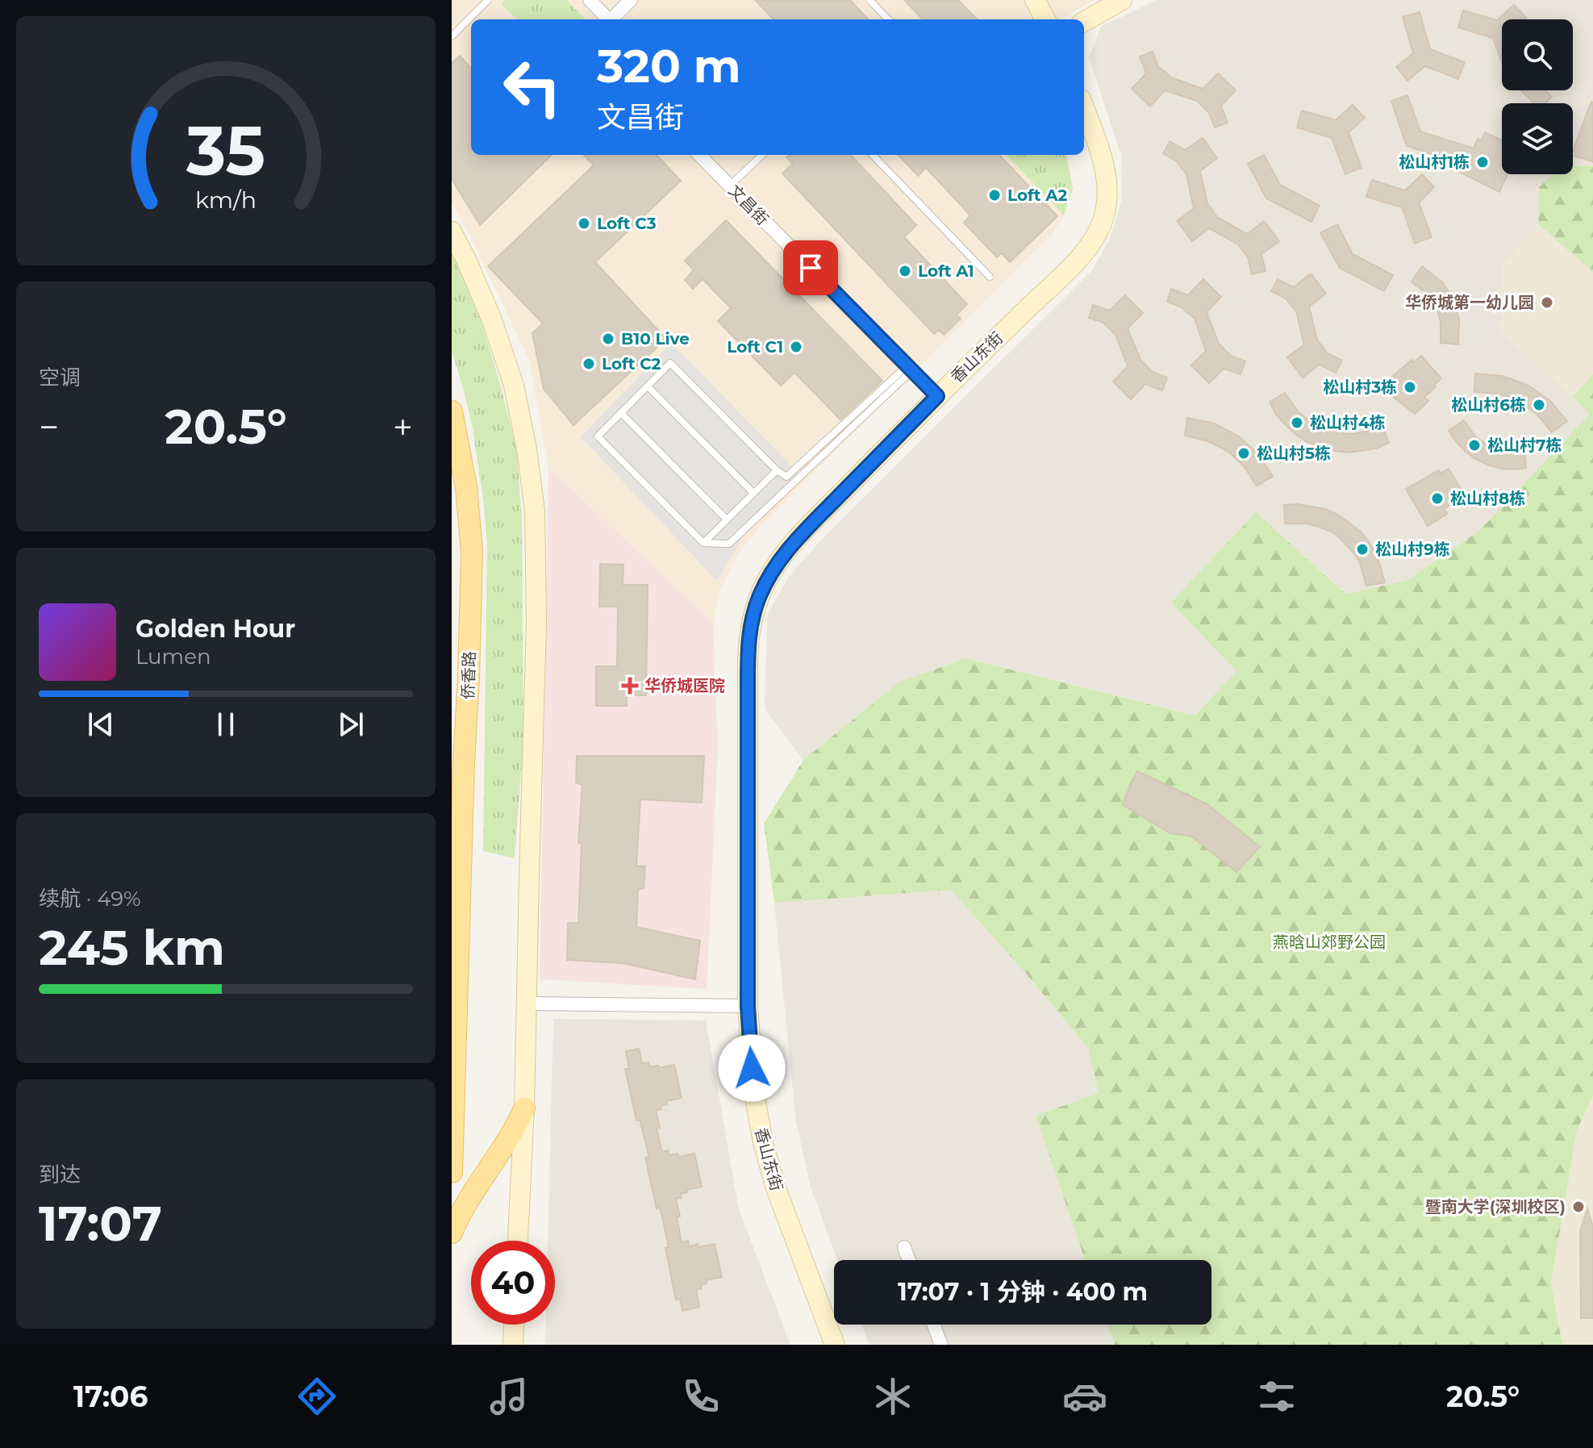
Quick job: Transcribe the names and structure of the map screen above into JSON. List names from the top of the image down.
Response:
{
  "streets": {
    "main road": ["侨香路"],
    "street": ["文昌街", "香山东街"]
  },
  "crossings": [
    ["文昌街", "香山东街"]
  ],
  "parks": ["燕晗山郊野公园"],
  "places": {
    "other": [
      "松山村1栋",
      "Loft A2",
      "Loft C3",
      "Loft A1",
      "华侨城第一幼儿园",
      "B10 Live",
      "Loft C1",
      "Loft C2",
      "松山村3栋",
      "松山村6栋",
      "松山村4栋",
      "松山村7栋",
      "松山村5栋",
      "松山村8栋",
      "松山村9栋",
      "暨南大学(深圳校区)"
    ],
    "health": ["华侨城医院"]
  },
  "page": {
    "turn": ["320 m", "文昌街"],
    "tile": [
      "空调",
      ["续航 · 49%", "245 km"],
      ["到达", "17:07"]
    ],
    "heat": ["−", "20.5°", "+"],
    "song": ["Golden Hour", "Lumen"],
    "limit": "40",
    "trip": "17:07 · 1 分钟 · 400 m",
    "tabs": ["17:06", "20.5°"],
    "gauge": ["35", "km/h"]
  }
}
